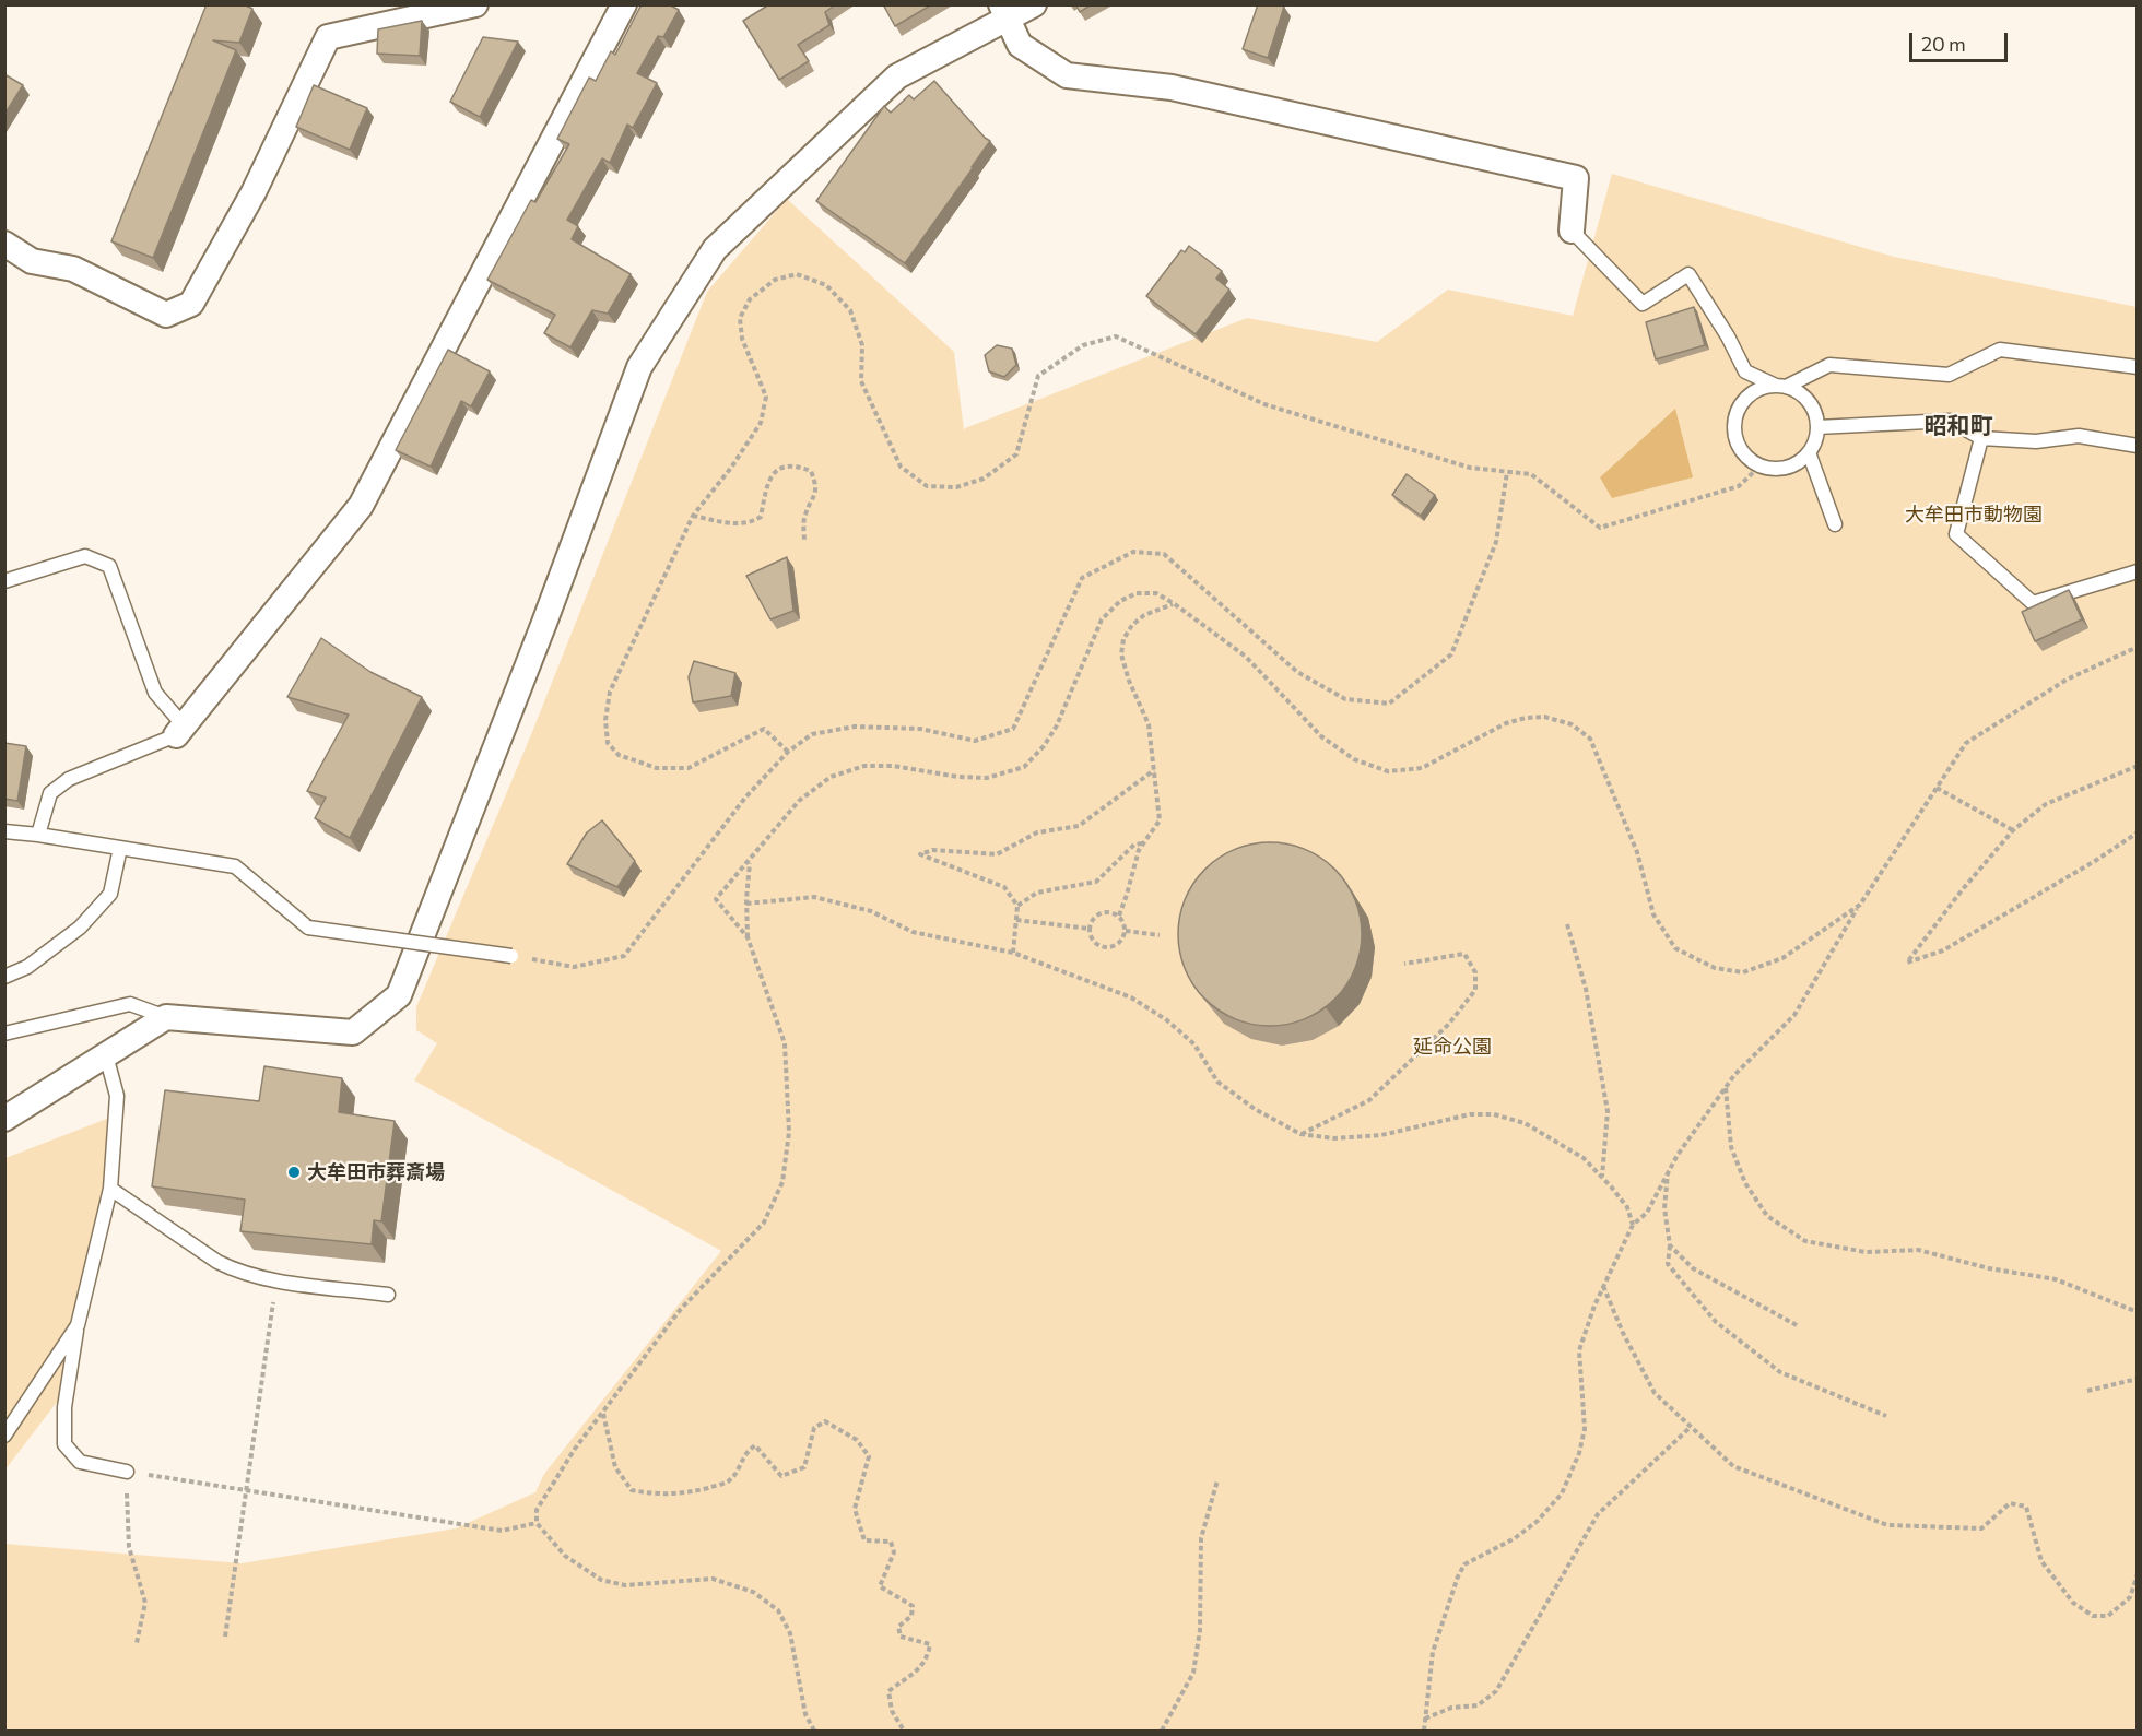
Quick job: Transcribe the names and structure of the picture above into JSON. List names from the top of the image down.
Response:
{
  "districts": ["昭和町"],
  "parks": ["大牟田市動物園", "延命公園"],
  "places": ["大牟田市葬斎場"],
  "scale_bar": "20 m"
}
